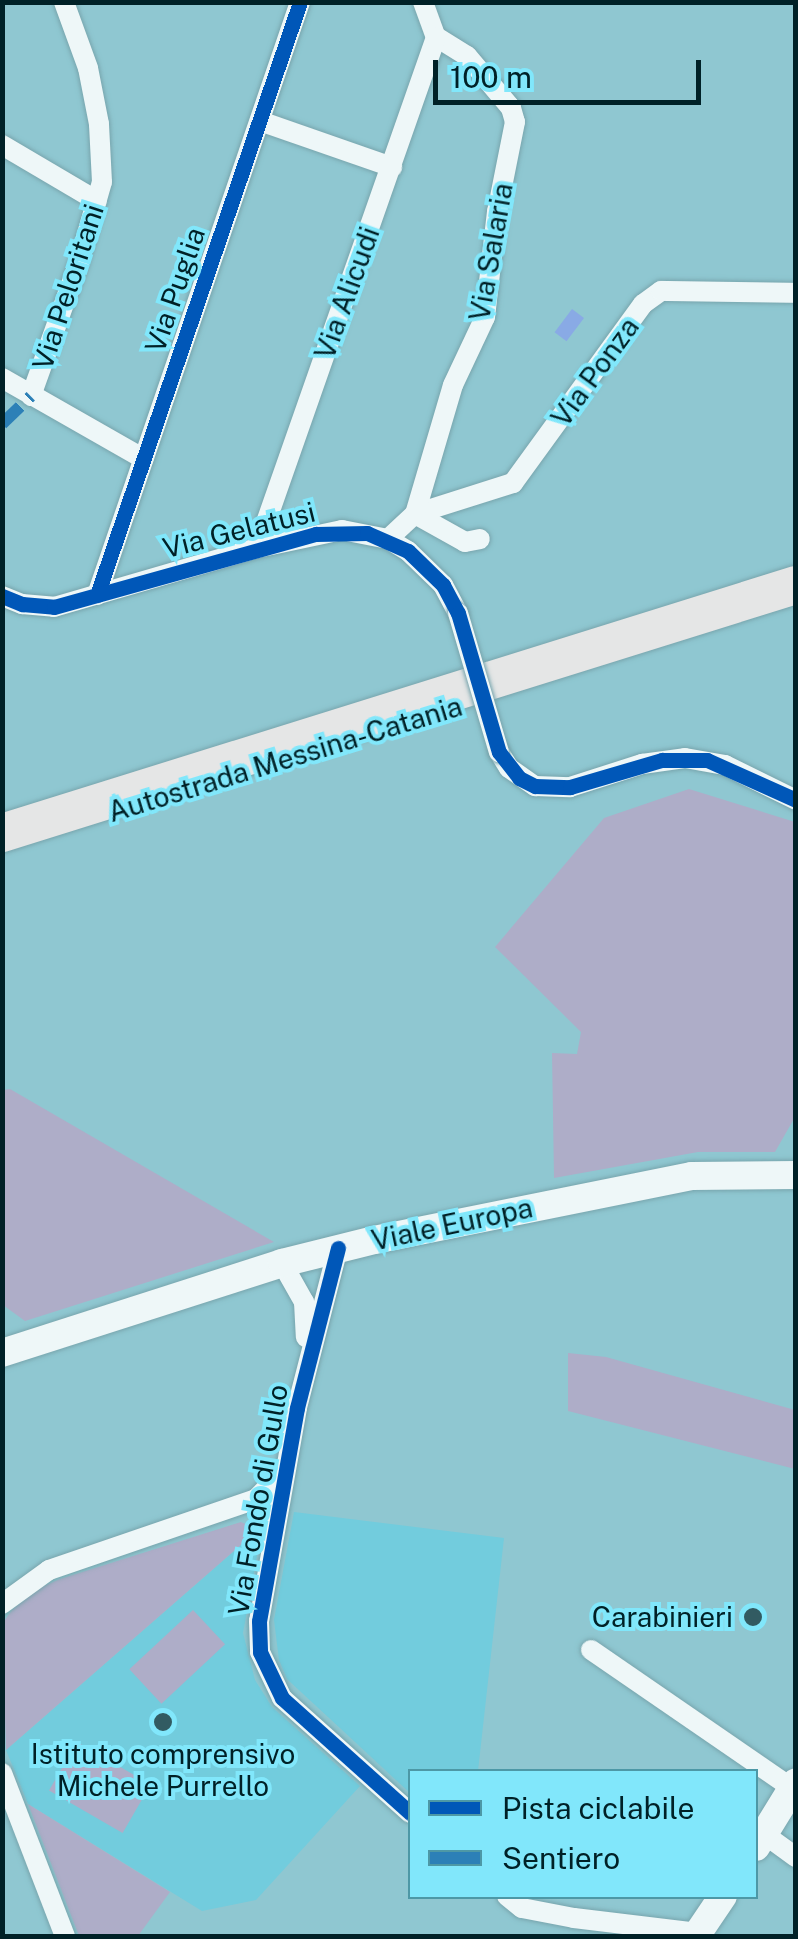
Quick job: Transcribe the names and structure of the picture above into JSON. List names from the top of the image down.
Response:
{
  "streets": {
    "highway": ["Autostrada Messina-Catania"],
    "main road": ["Viale Europa"],
    "street": [
      "Via Salaria",
      "Via Peloritani",
      "Via Puglia",
      "Via Alicudi",
      "Via Ponza",
      "Via Gelatusi",
      "Via Fondo di Gullo"
    ]
  },
  "crossings": [
    ["Via Salaria", "Via Alicudi"],
    ["Via Salaria", "Via Ponza"],
    ["Via Salaria", "Via Gelatusi"],
    ["Via Puglia", "Via Gelatusi"],
    ["Via Alicudi", "Via Gelatusi"]
  ],
  "places": ["Carabinieri", "Istituto comprensivo Michele Purrello"],
  "legend": ["Pista ciclabile", "Sentiero"],
  "scale_bar": "100 m"
}
